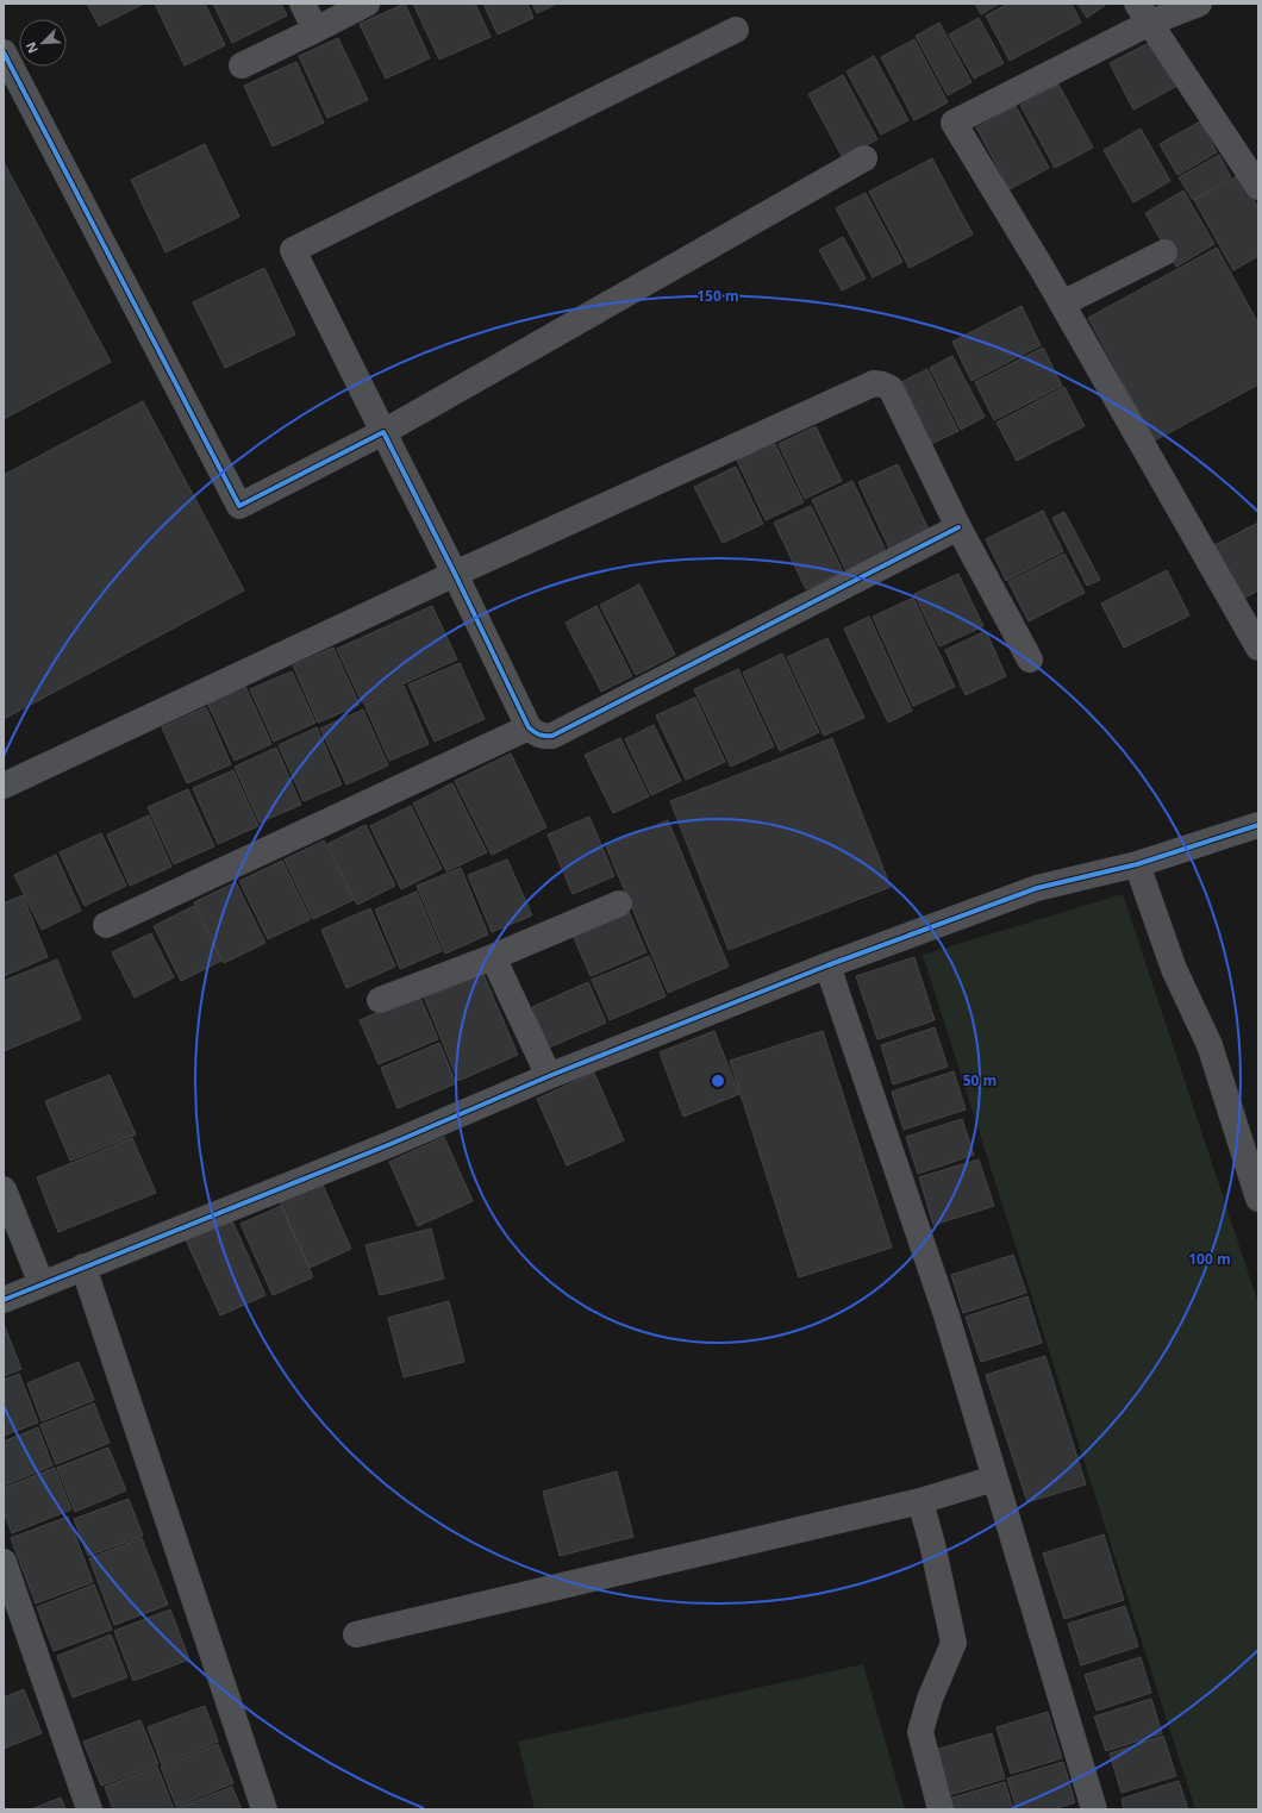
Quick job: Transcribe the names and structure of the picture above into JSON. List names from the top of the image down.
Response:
{
  "north": "bottom left",
  "rings": ["150 m", "50 m", "100 m"]
}
